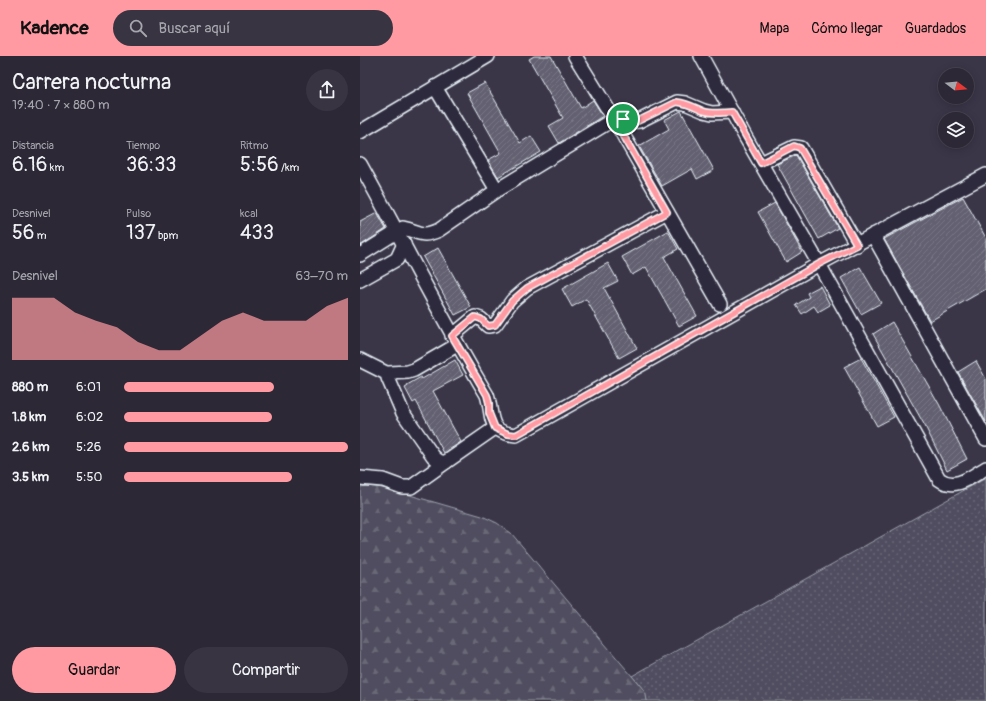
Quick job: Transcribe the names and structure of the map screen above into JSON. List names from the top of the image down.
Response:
{
  "north": "right",
  "page": {
    "header": "Kadence",
    "search": "Buscar aquí",
    "nav": ["Mapa", "Cómo llegar", "Guardados"],
    "heading": ["Carrera nocturna", "19:40 · 7 × 880 m"],
    "stats": [
      ["Distancia", "6.16 km"],
      ["Tiempo", "36:33"],
      ["Ritmo", "5:56 /km"],
      ["Desnivel", "56 m"],
      ["Pulso", "137 bpm"],
      ["kcal", "433"]
    ],
    "chart": ["Desnivel", "63–70 m"],
    "list": [
      {
        "name": "880 m",
        "note": "6:01"
      },
      {
        "name": "1.8 km",
        "note": "6:02"
      },
      {
        "name": "2.6 km",
        "note": "5:26"
      },
      {
        "name": "3.5 km",
        "note": "5:50"
      }
    ],
    "buttons": ["Guardar", "Compartir"]
  }
}
